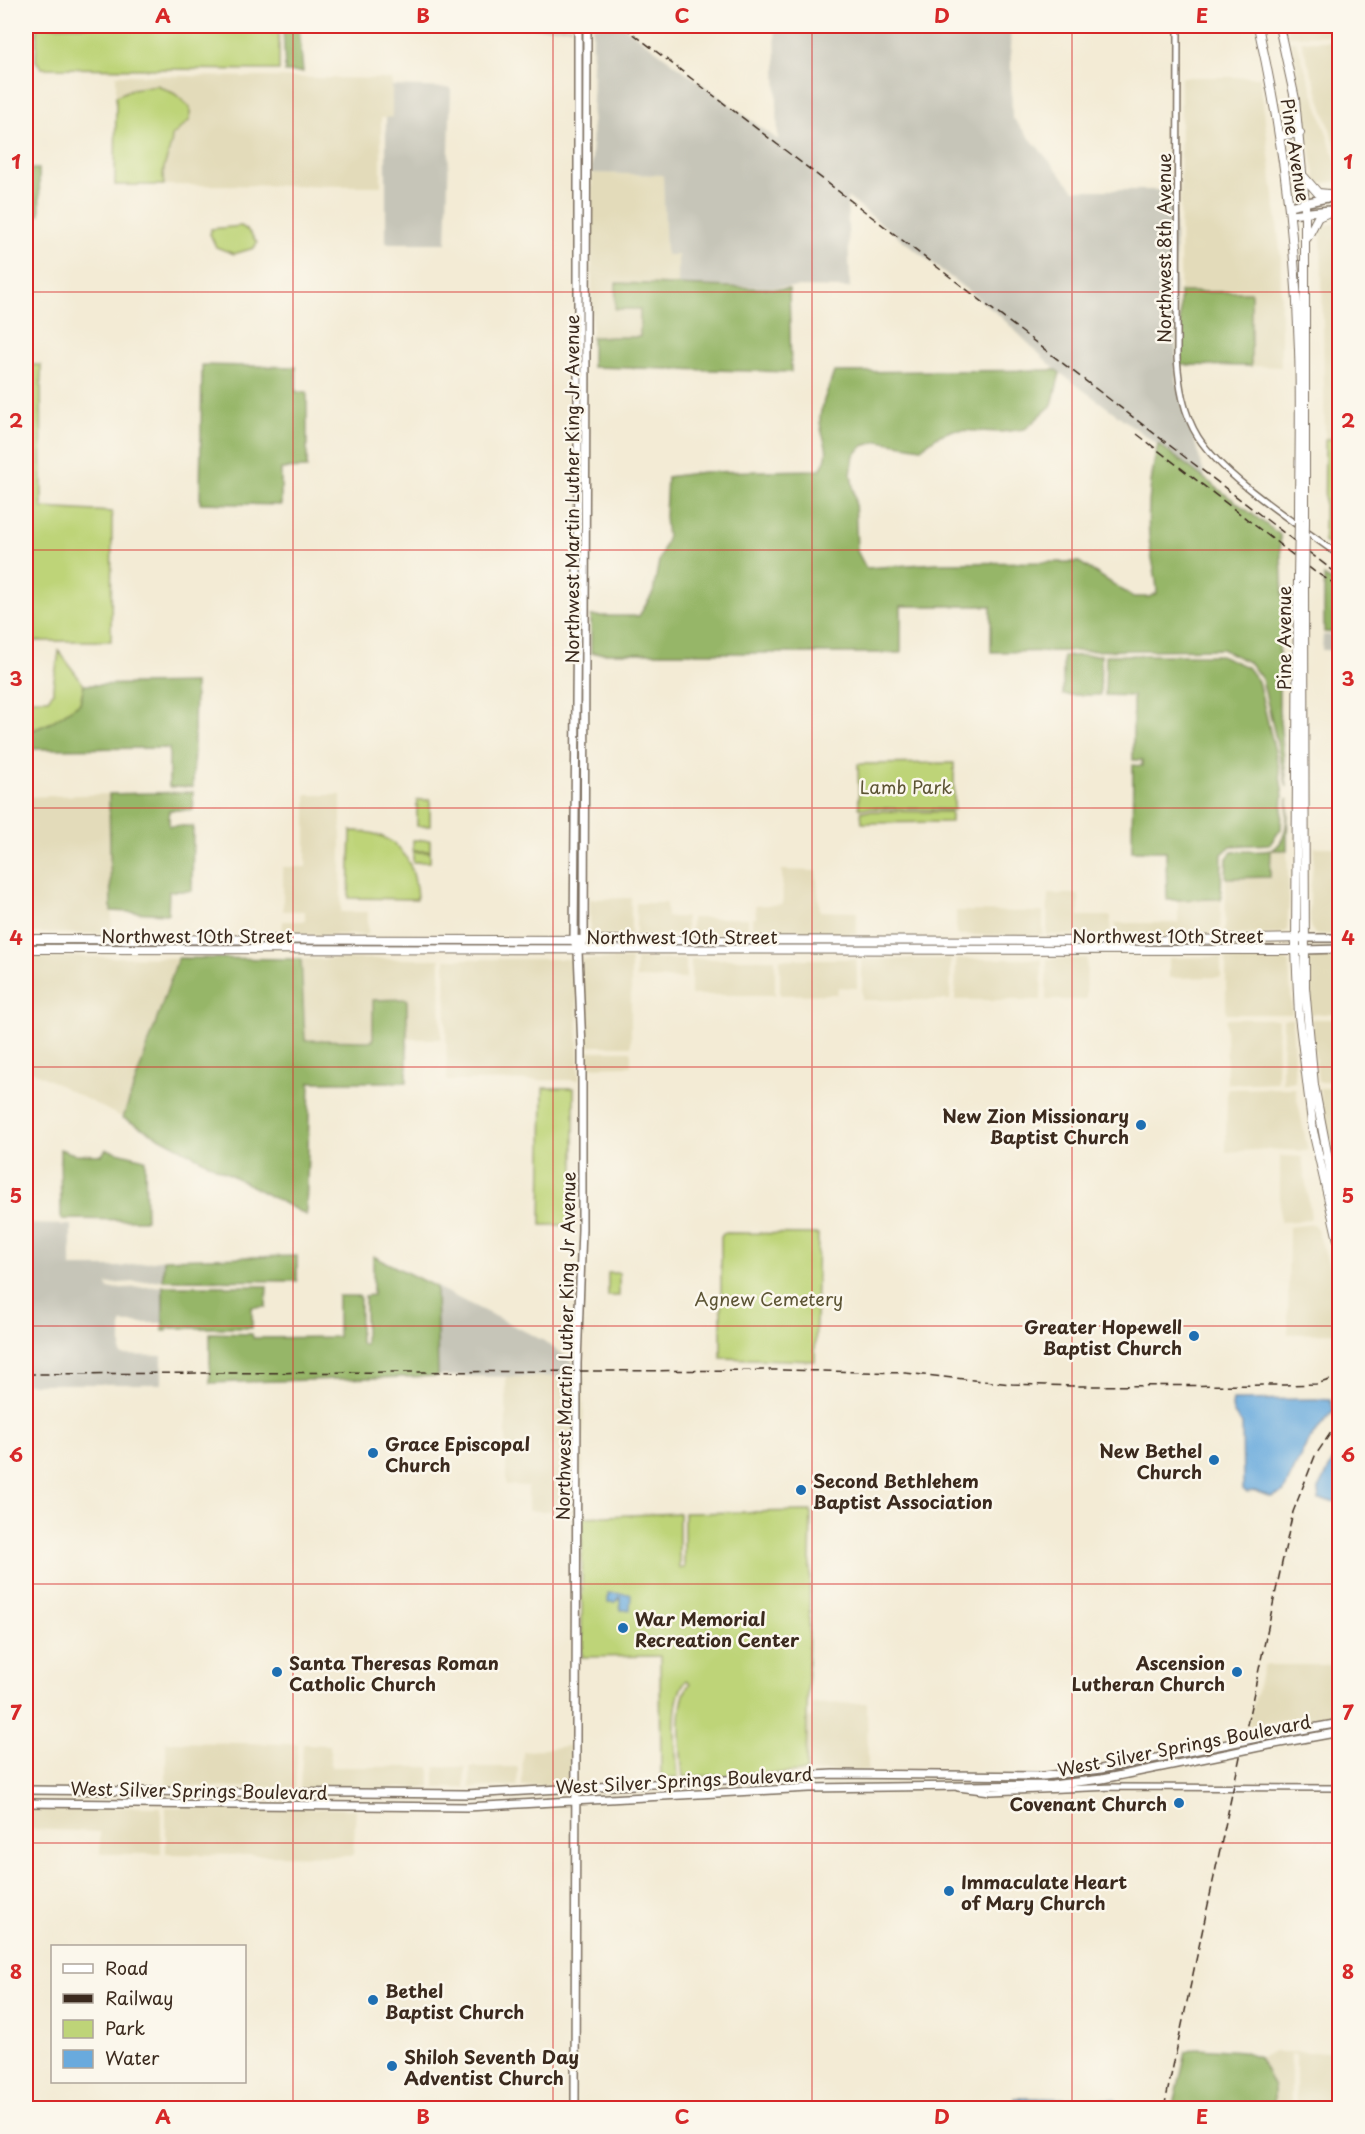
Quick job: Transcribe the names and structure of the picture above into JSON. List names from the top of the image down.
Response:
{
  "streets": {
    "highway": ["Pine Avenue", "Northwest 10th Street"],
    "main road": ["Northwest Martin Luther King Jr Avenue", "West Silver Springs Boulevard"],
    "street": ["Northwest 8th Avenue"]
  },
  "crossings": [
    ["Pine Avenue", "Northwest 10th Street"],
    ["Northwest Martin Luther King Jr Avenue", "Northwest 10th Street"],
    ["Northwest Martin Luther King Jr Avenue", "West Silver Springs Boulevard"]
  ],
  "parks": ["Lamb Park", "Agnew Cemetery"],
  "places": [
    "New Zion Missionary Baptist Church",
    "Greater Hopewell Baptist Church",
    "Grace Episcopal Church",
    "New Bethel Church",
    "Second Bethlehem Baptist Association",
    "War Memorial Recreation Center",
    "Santa Theresas Roman Catholic Church",
    "Ascension Lutheran Church",
    "Covenant Church",
    "Immaculate Heart of Mary Church",
    "Bethel Baptist Church",
    "Shiloh Seventh Day Adventist Church"
  ],
  "legend": [
    "Road",
    "Railway",
    "Park",
    "Water"
  ],
  "grid": {
    "columns": [
      "A",
      "B",
      "C",
      "D",
      "E"
    ],
    "rows": [
      "1",
      "2",
      "3",
      "4",
      "5",
      "6",
      "7",
      "8"
    ]
  }
}
